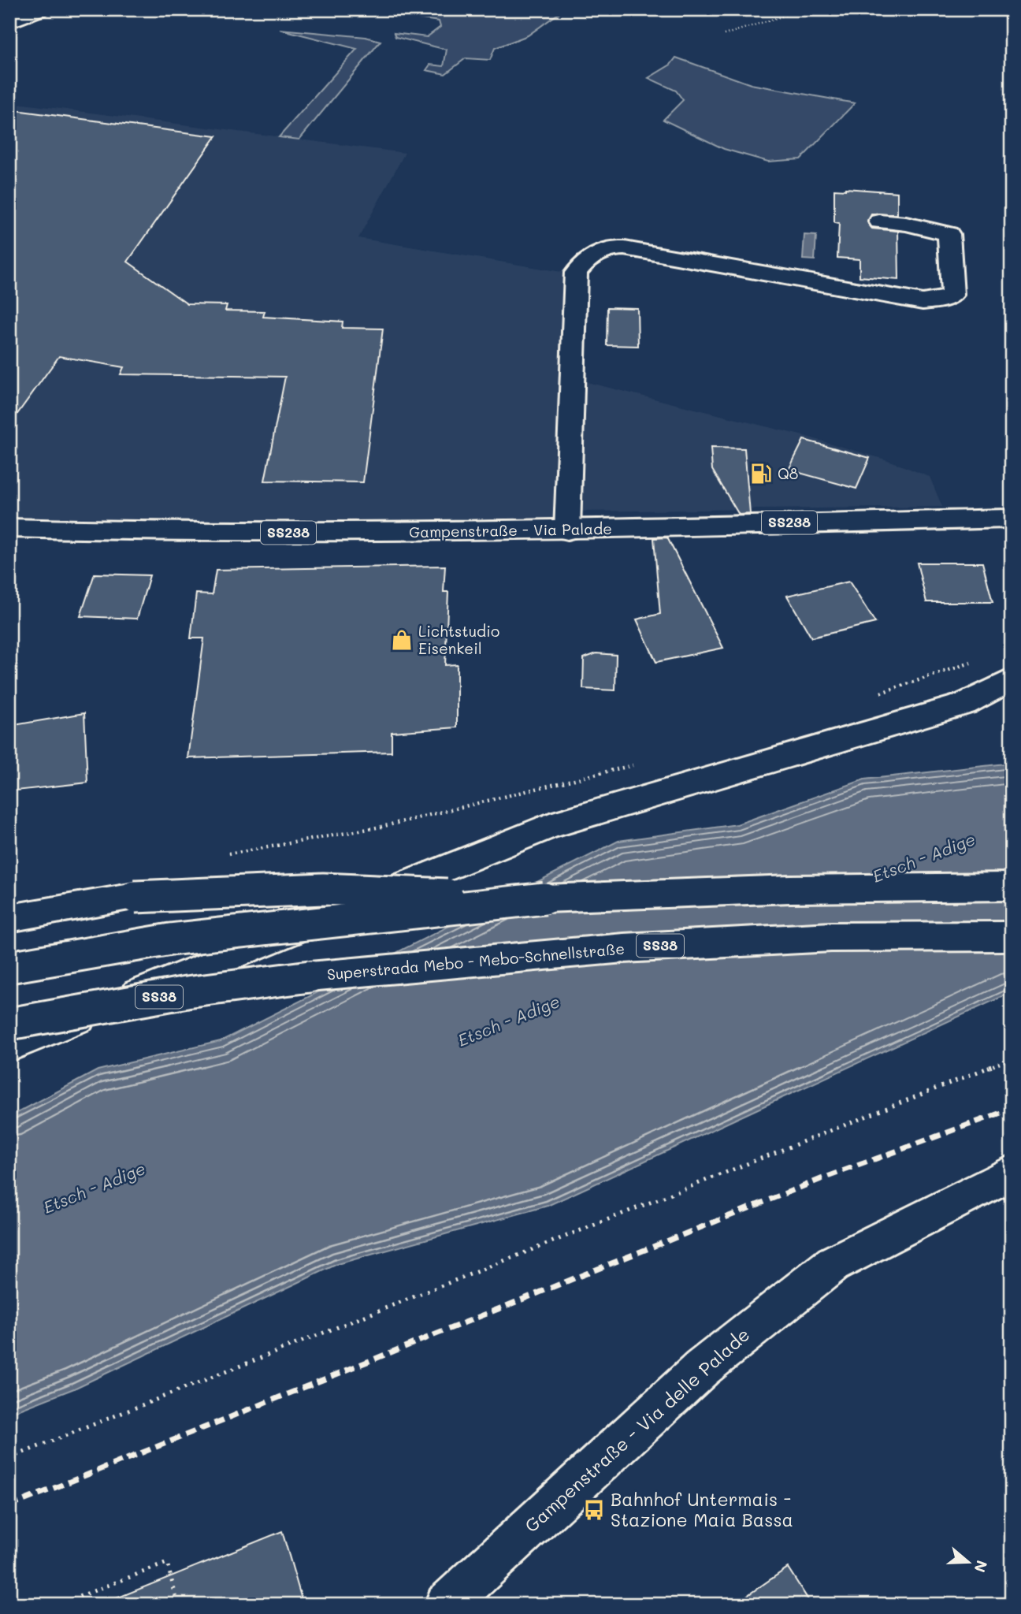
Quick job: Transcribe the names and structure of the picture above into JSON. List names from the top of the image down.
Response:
{
  "streets": {
    "main road": [
      "SS238",
      "Gampenstraße - Via Palade",
      "SS38",
      "Superstrada Mebo - Mebo-Schnellstraße",
      "Gampenstraße - Via delle Palade"
    ]
  },
  "water": ["Etsch - Adige"],
  "places": {
    "fuel station": ["Q8"],
    "shop": ["Lichtstudio Eisenkeil"],
    "bus stop": ["Bahnhof Untermais - Stazione Maia Bassa"]
  },
  "north": "right"
}
